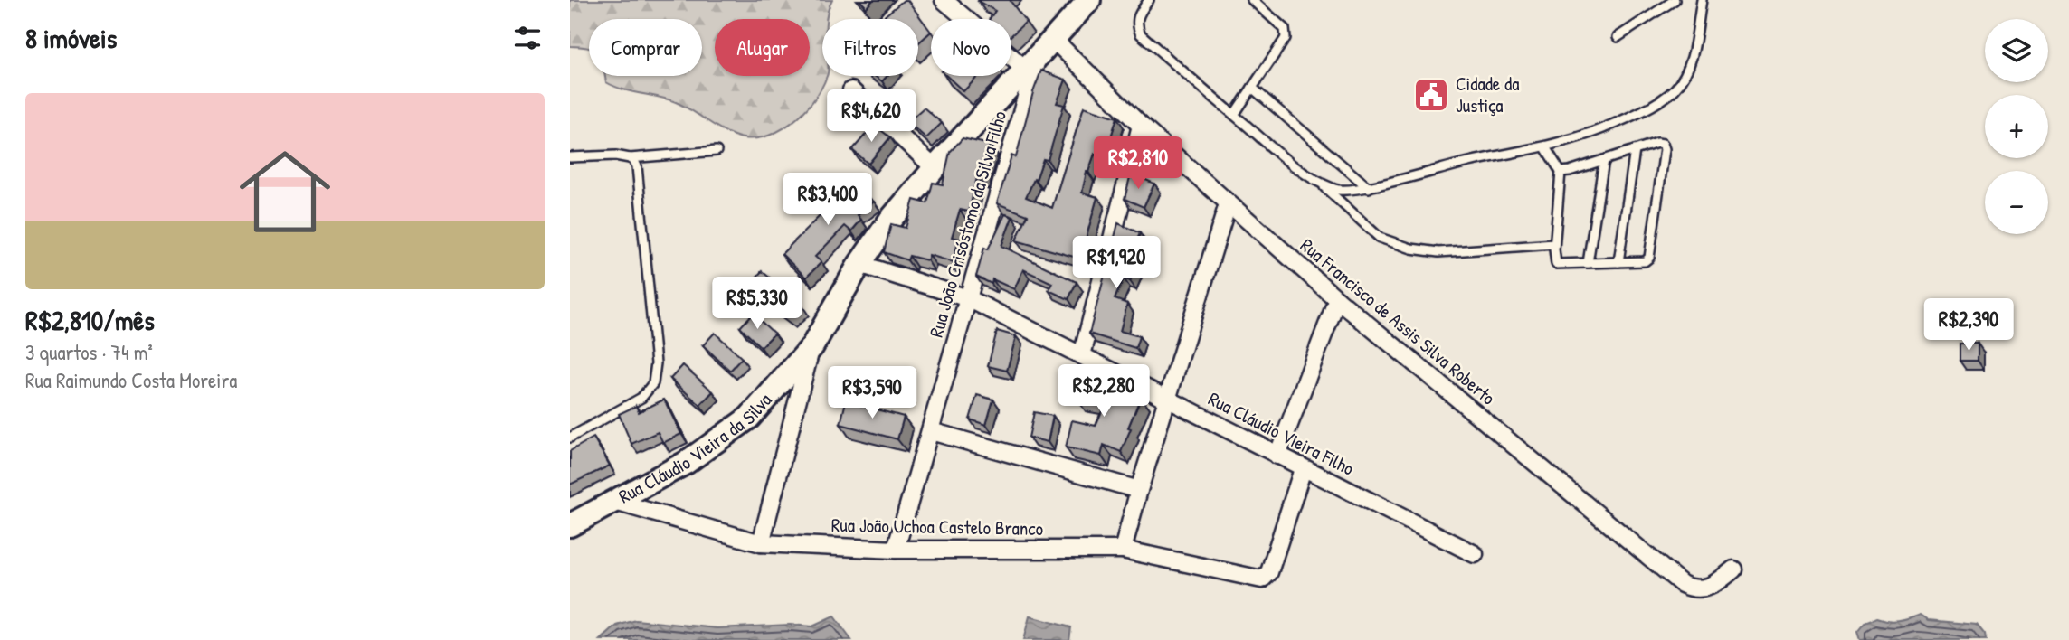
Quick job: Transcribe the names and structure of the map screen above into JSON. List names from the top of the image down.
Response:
{
  "streets": {
    "street": [
      "Rua João Crisóstomo da Silva Filho",
      "Rua Francisco de Assis Silva Roberto",
      "Rua Cláudio Vieira Filho",
      "Rua Cláudio Vieira da Silva",
      "Rua João Uchoa Castelo Branco"
    ]
  },
  "crossings": [
    ["Rua João Crisóstomo da Silva Filho", "Rua Cláudio Vieira Filho"],
    ["Rua João Crisóstomo da Silva Filho", "Rua Cláudio Vieira da Silva"],
    ["Rua João Crisóstomo da Silva Filho", "Rua João Uchoa Castelo Branco"],
    ["Rua Francisco de Assis Silva Roberto", "Rua Cláudio Vieira da Silva"],
    ["Rua Cláudio Vieira Filho", "Rua Cláudio Vieira da Silva"],
    ["Rua Cláudio Vieira Filho", "Rua João Uchoa Castelo Branco"],
    ["Rua Cláudio Vieira da Silva", "Rua João Uchoa Castelo Branco"]
  ],
  "places": {
    "public building": ["Cidade da Justiça"]
  },
  "page": {
    "heading": "8 imóveis",
    "map_buttons": ["+", "−"],
    "chip": [
      "Comprar",
      "Alugar",
      "Filtros",
      "Novo"
    ],
    "list": [
      {
        "name": "R$2,810/mês",
        "note": "3 quartos · 74 m² · Rua Raimundo Costa Moreira"
      }
    ],
    "price": [
      "R$4,620",
      "R$2,810",
      "R$3,400",
      "R$1,920",
      "R$5,330",
      "R$2,390",
      "R$2,280",
      "R$3,590"
    ]
  }
}
